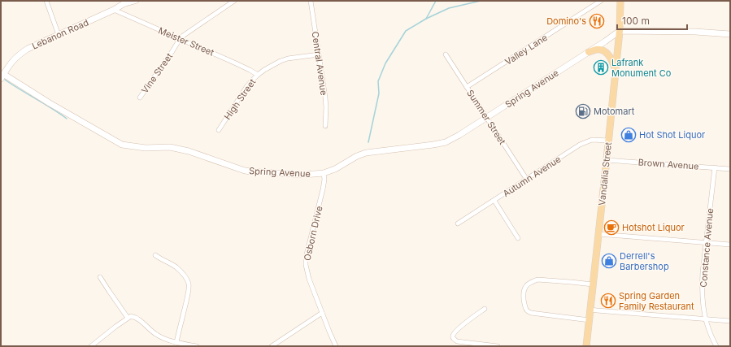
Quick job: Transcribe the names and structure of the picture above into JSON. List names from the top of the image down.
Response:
{
  "streets": {
    "main road": ["Vandalia Street"],
    "street": [
      "Lebanon Road",
      "Meister Street",
      "Valley Lane",
      "Central Avenue",
      "Vine Street",
      "Spring Avenue",
      "High Street",
      "Summer Street",
      "Brown Avenue",
      "Autumn Avenue",
      "Osborn Drive",
      "Constance Avenue"
    ]
  },
  "crossings": [
    ["Lebanon Road", "Meister Street"],
    ["Lebanon Road", "Spring Avenue"],
    ["Meister Street", "Vine Street"],
    ["Meister Street", "High Street"],
    ["Valley Lane", "Summer Street"],
    ["Central Avenue", "High Street"],
    ["Spring Avenue", "Summer Street"],
    ["Spring Avenue", "Vandalia Street"],
    ["Spring Avenue", "Osborn Drive"],
    ["Summer Street", "Autumn Avenue"],
    ["Brown Avenue", "Vandalia Street"],
    ["Brown Avenue", "Constance Avenue"],
    ["Vandalia Street", "Autumn Avenue"]
  ],
  "places": {
    "restaurant": ["Domino's", "Spring Garden Family Restaurant"],
    "building": ["Lafrank Monument Co"],
    "fuel station": ["Motomart"],
    "shop": ["Hot Shot Liquor", "Derrell's Barbershop"],
    "cafe": ["Hotshot Liquor"]
  },
  "scale_bar": "100 m"
}
